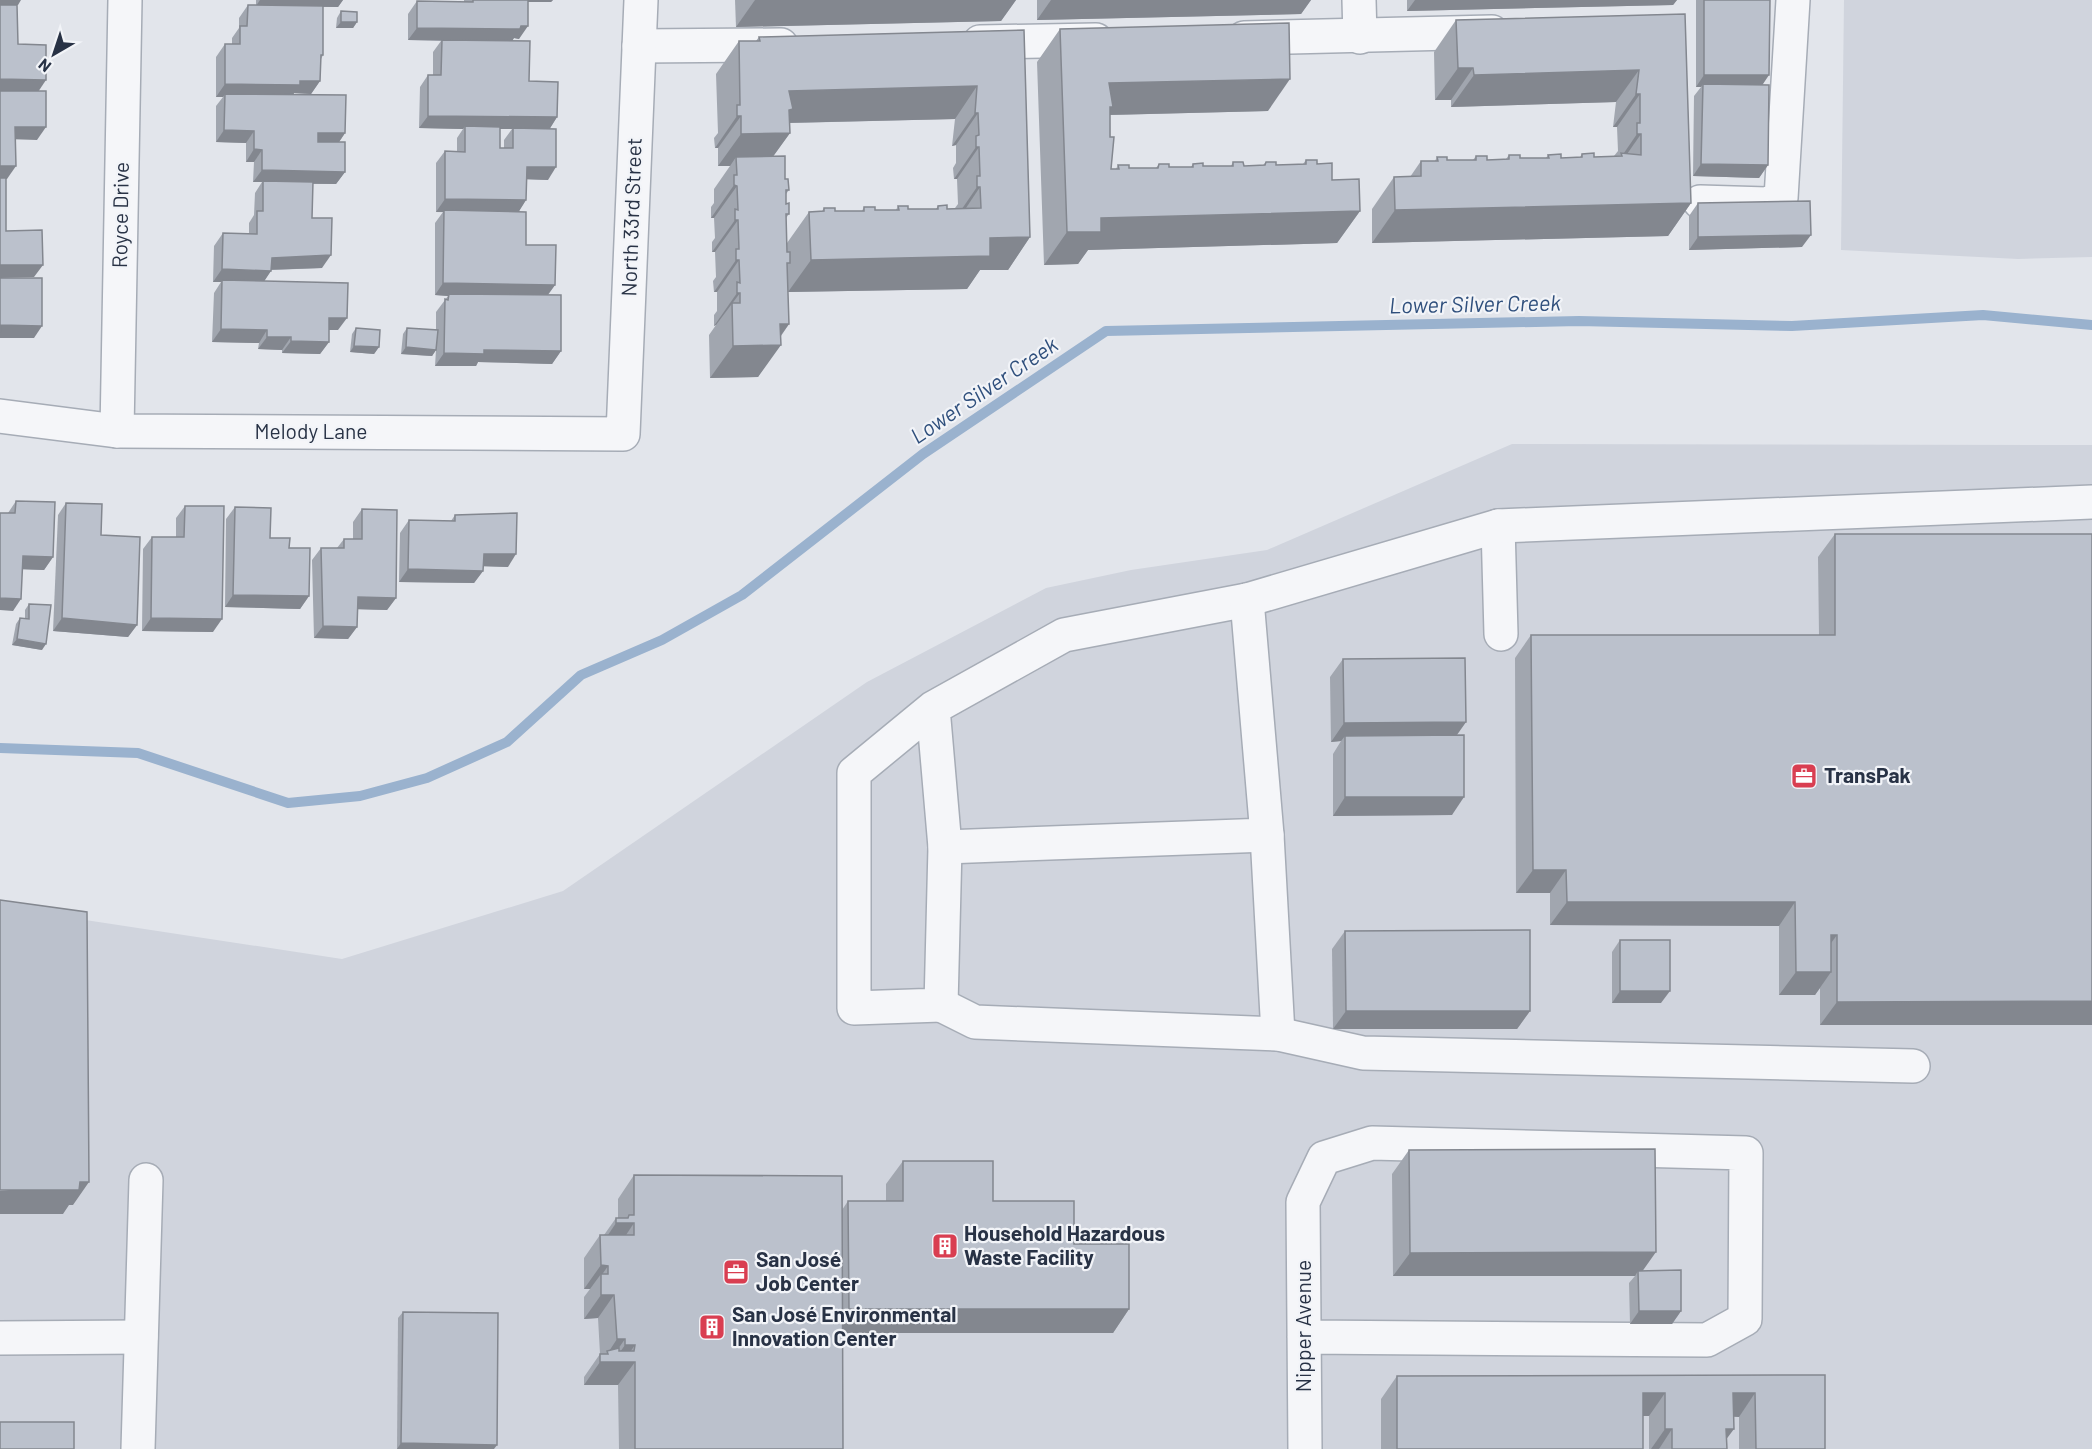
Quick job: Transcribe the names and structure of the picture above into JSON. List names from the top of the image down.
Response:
{
  "streets": {
    "street": [
      "Royce Drive",
      "North 33rd Street",
      "Melody Lane",
      "Nipper Avenue"
    ]
  },
  "crossings": [
    ["Royce Drive", "Melody Lane"],
    ["North 33rd Street", "Melody Lane"]
  ],
  "water": ["Lower Silver Creek"],
  "places": {
    "office": ["TransPak", "San José Job Center"],
    "building": ["Household Hazardous Waste Facility", "San José Environmental Innovation Center"]
  },
  "north": "bottom left"
}
